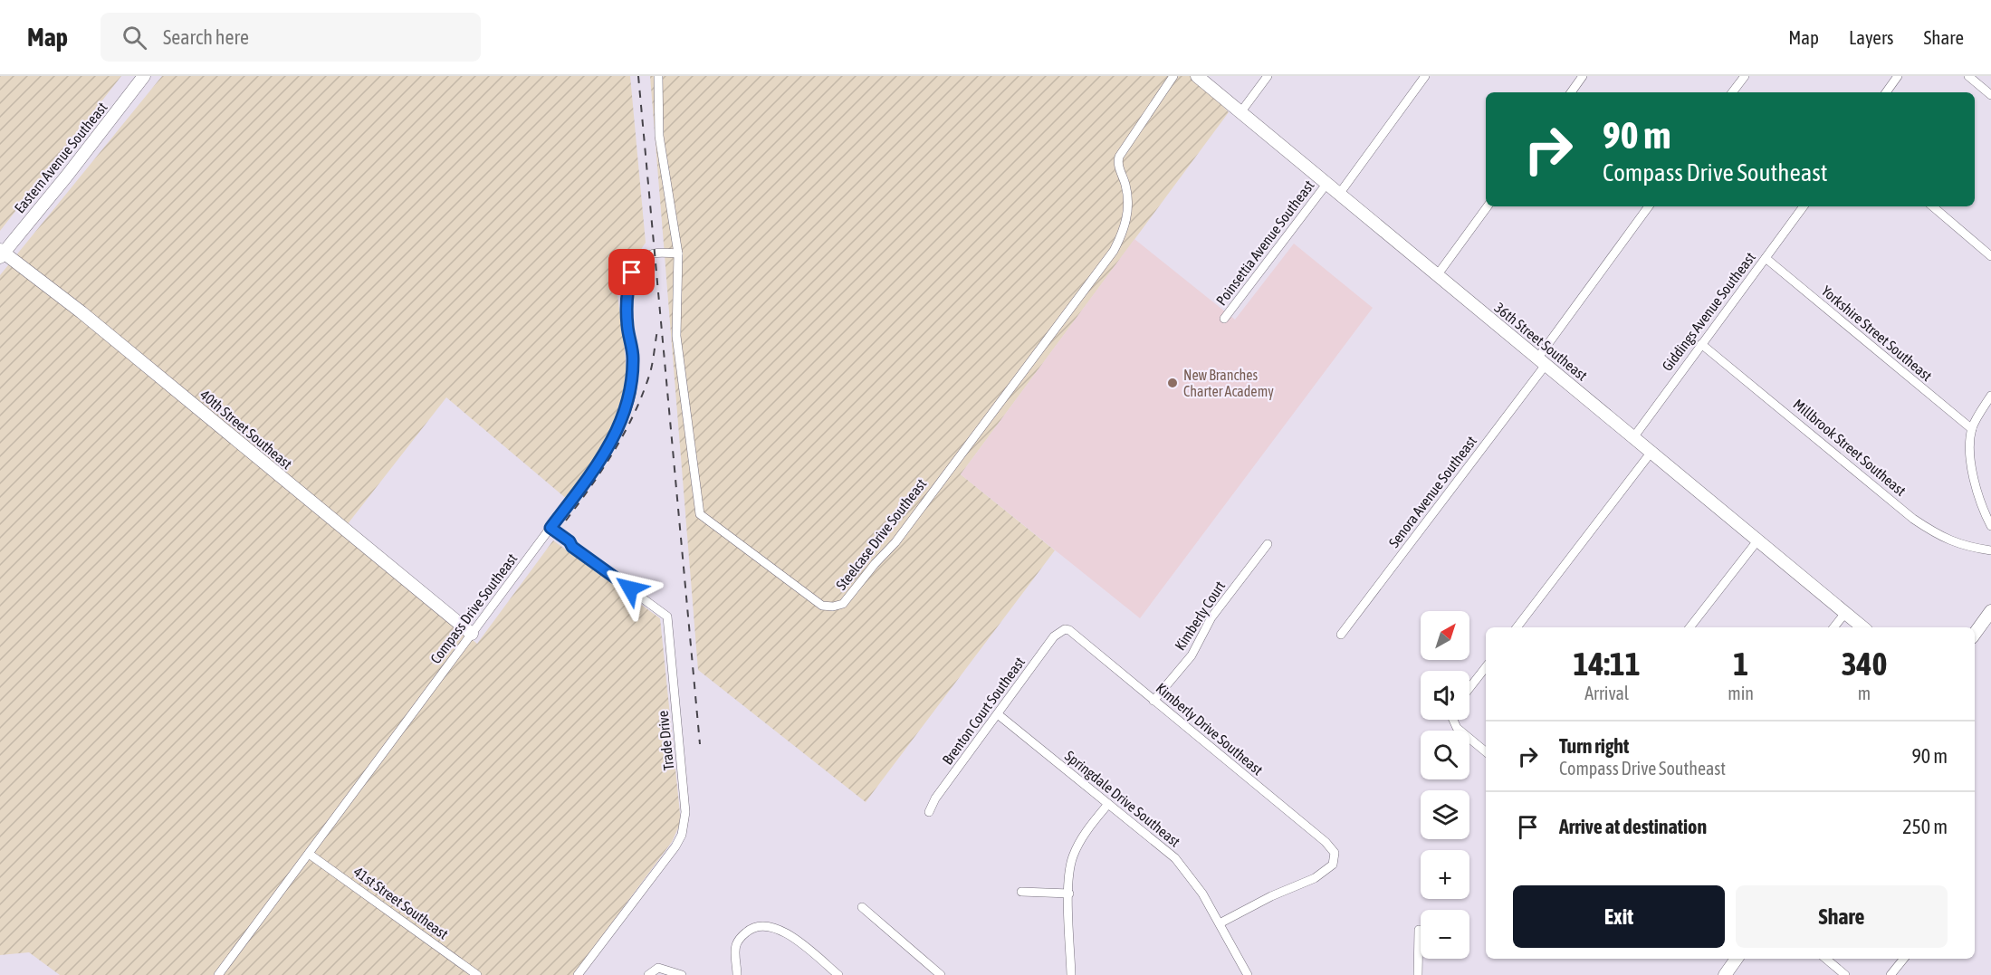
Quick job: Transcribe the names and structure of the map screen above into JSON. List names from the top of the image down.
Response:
{
  "streets": {
    "street": [
      "Eastern Avenue Southeast",
      "Poinsettia Avenue Southeast",
      "Giddings Avenue Southeast",
      "Yorkshire Street Southeast",
      "36th Street Southeast",
      "40th Street Southeast",
      "Millbrook Street Southeast",
      "Senora Avenue Southeast",
      "Steelcase Drive Southeast",
      "Compass Drive Southeast",
      "Kimberly Court",
      "Brenton Court Southeast",
      "Kimberly Drive Southeast",
      "Trade Drive",
      "Springdale Drive Southeast",
      "41st Street Southeast"
    ]
  },
  "crossings": [
    ["Eastern Avenue Southeast", "40th Street Southeast"],
    ["Poinsettia Avenue Southeast", "36th Street Southeast"],
    ["Giddings Avenue Southeast", "Yorkshire Street Southeast"],
    ["Giddings Avenue Southeast", "36th Street Southeast"],
    ["Giddings Avenue Southeast", "Millbrook Street Southeast"],
    ["36th Street Southeast", "Senora Avenue Southeast"],
    ["40th Street Southeast", "Compass Drive Southeast"],
    ["Steelcase Drive Southeast", "Compass Drive Southeast"],
    ["Compass Drive Southeast", "Trade Drive"],
    ["Compass Drive Southeast", "41st Street Southeast"],
    ["Kimberly Court", "Kimberly Drive Southeast"],
    ["Brenton Court Southeast", "Kimberly Drive Southeast"],
    ["Brenton Court Southeast", "Springdale Drive Southeast"],
    ["Kimberly Drive Southeast", "Springdale Drive Southeast"]
  ],
  "places": ["New Branches Charter Academy"],
  "north": "top right",
  "page": {
    "header": "Map",
    "search": "Search here",
    "nav": ["Map", "Layers", "Share"],
    "turn": ["90 m", "Compass Drive Southeast"],
    "map_buttons": ["+", "−"],
    "eta": [
      "14:11",
      "Arrival",
      "1",
      "min",
      "340",
      "m"
    ],
    "list": [
      {
        "name": "Turn right",
        "note": "Compass Drive Southeast",
        "value": "90 m"
      },
      {
        "name": "Arrive at destination",
        "value": "250 m"
      }
    ],
    "buttons": ["Exit", "Share"]
  }
}
